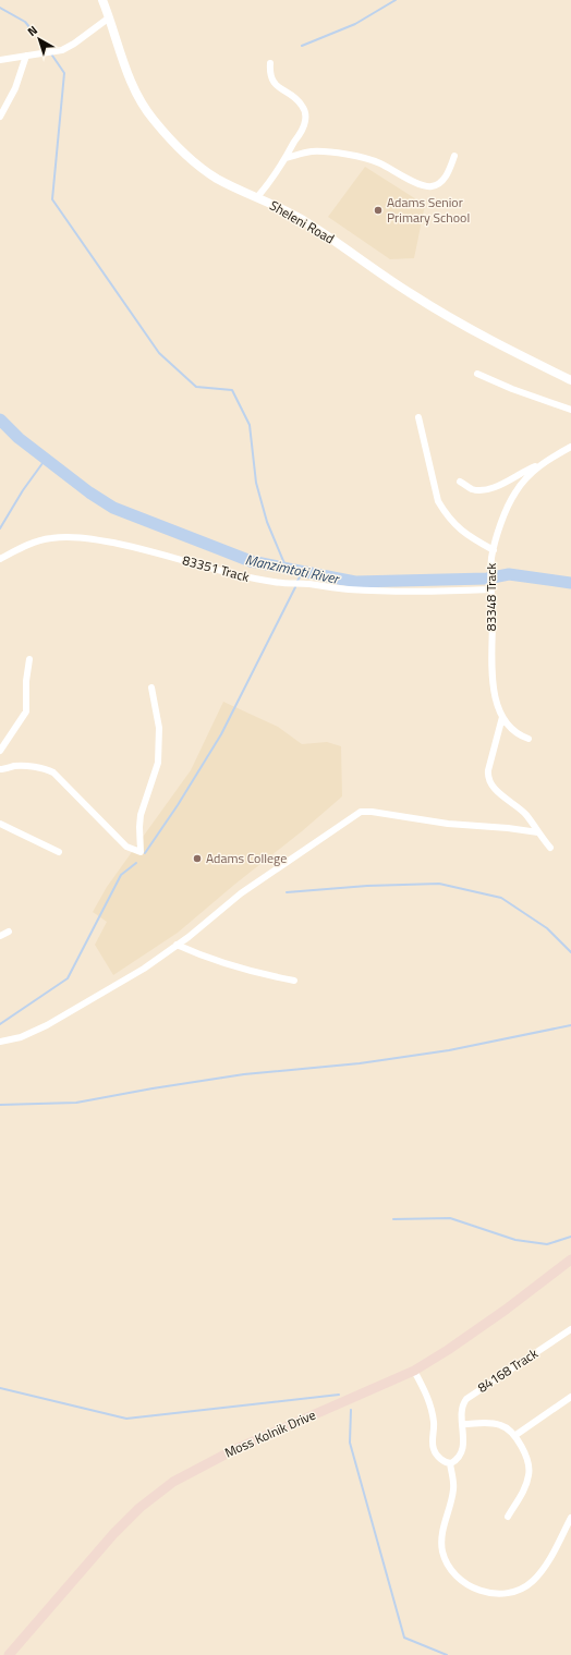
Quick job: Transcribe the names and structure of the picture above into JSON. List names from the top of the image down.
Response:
{
  "streets": {
    "main road": ["Moss Kolnik Drive"],
    "street": [
      "Sheleni Road",
      "83351 Track",
      "83348 Track",
      "84168 Track"
    ]
  },
  "crossings": [
    ["83351 Track", "83348 Track"]
  ],
  "water": ["Manzimtoti River"],
  "places": ["Adams Senior Primary School", "Adams College"],
  "north": "top left"
}
